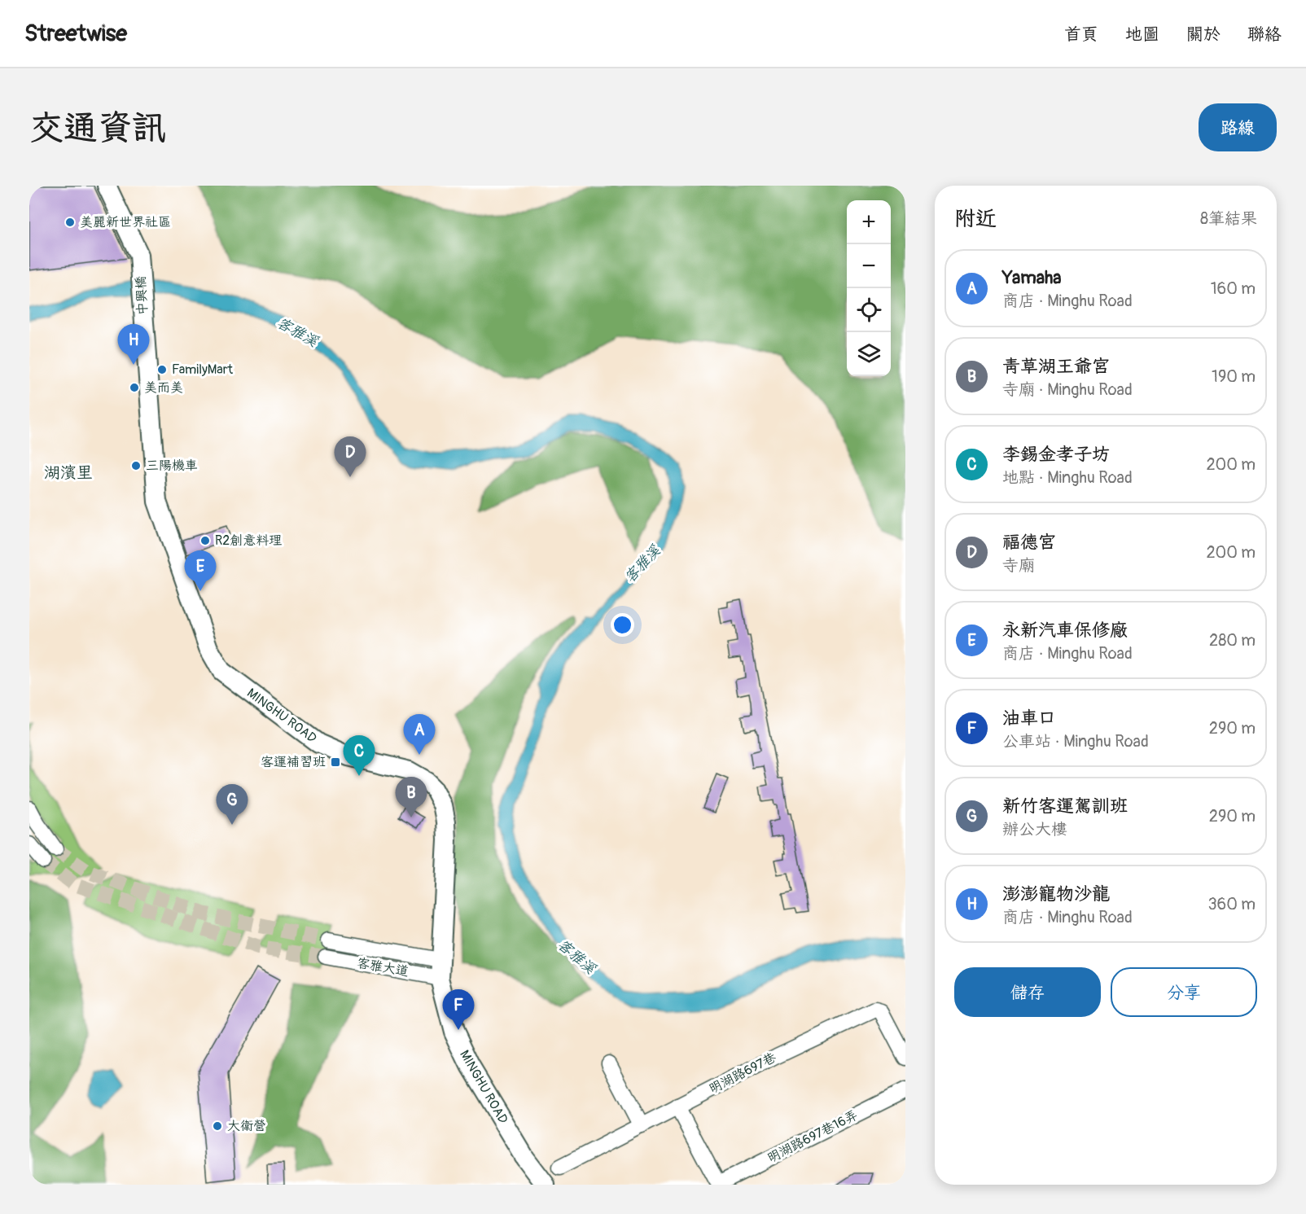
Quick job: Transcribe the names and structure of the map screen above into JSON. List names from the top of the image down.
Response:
{
  "streets": {
    "main road": ["中興橋", "MINGHU ROAD"],
    "street": ["客雅大道", "明湖路697巷", "明湖路697巷16弄"]
  },
  "crossings": [
    ["中興橋", "MINGHU ROAD"],
    ["MINGHU ROAD", "客雅大道"],
    ["明湖路697巷", "明湖路697巷16弄"]
  ],
  "districts": ["湖濱里"],
  "water": ["客雅溪"],
  "places": {
    "other": [
      "美麗新世界社區",
      "FamilyMart",
      "美而美",
      "三陽機車",
      "R2創意料理",
      "大衛營"
    ],
    "transit": ["客運補習班"]
  },
  "page": {
    "header": "Streetwise",
    "nav": [
      "首頁",
      "地圖",
      "關於",
      "聯絡"
    ],
    "buttons": [
      "路線",
      ["儲存", "分享"]
    ],
    "title": "交通資訊",
    "heading": ["附近", "8筆結果"],
    "map_buttons": ["+", "−"],
    "list": [
      {
        "mark": "A",
        "name": "Yamaha",
        "note": "商店 · Minghu Road",
        "value": "160 m"
      },
      {
        "mark": "B",
        "name": "青草湖王爺宮",
        "note": "寺廟 · Minghu Road",
        "value": "190 m"
      },
      {
        "mark": "C",
        "name": "李錫金孝子坊",
        "note": "地點 · Minghu Road",
        "value": "200 m"
      },
      {
        "mark": "D",
        "name": "福德宮",
        "note": "寺廟",
        "value": "200 m"
      },
      {
        "mark": "E",
        "name": "永新汽車保修廠",
        "note": "商店 · Minghu Road",
        "value": "280 m"
      },
      {
        "mark": "F",
        "name": "油車口",
        "note": "公車站 · Minghu Road",
        "value": "290 m"
      },
      {
        "mark": "G",
        "name": "新竹客運駕訓班",
        "note": "辦公大樓",
        "value": "290 m"
      },
      {
        "mark": "H",
        "name": "澎澎寵物沙龍",
        "note": "商店 · Minghu Road",
        "value": "360 m"
      }
    ],
    "pins": [
      "H",
      "D",
      "E",
      "A",
      "C",
      "B",
      "G",
      "F"
    ]
  }
}
